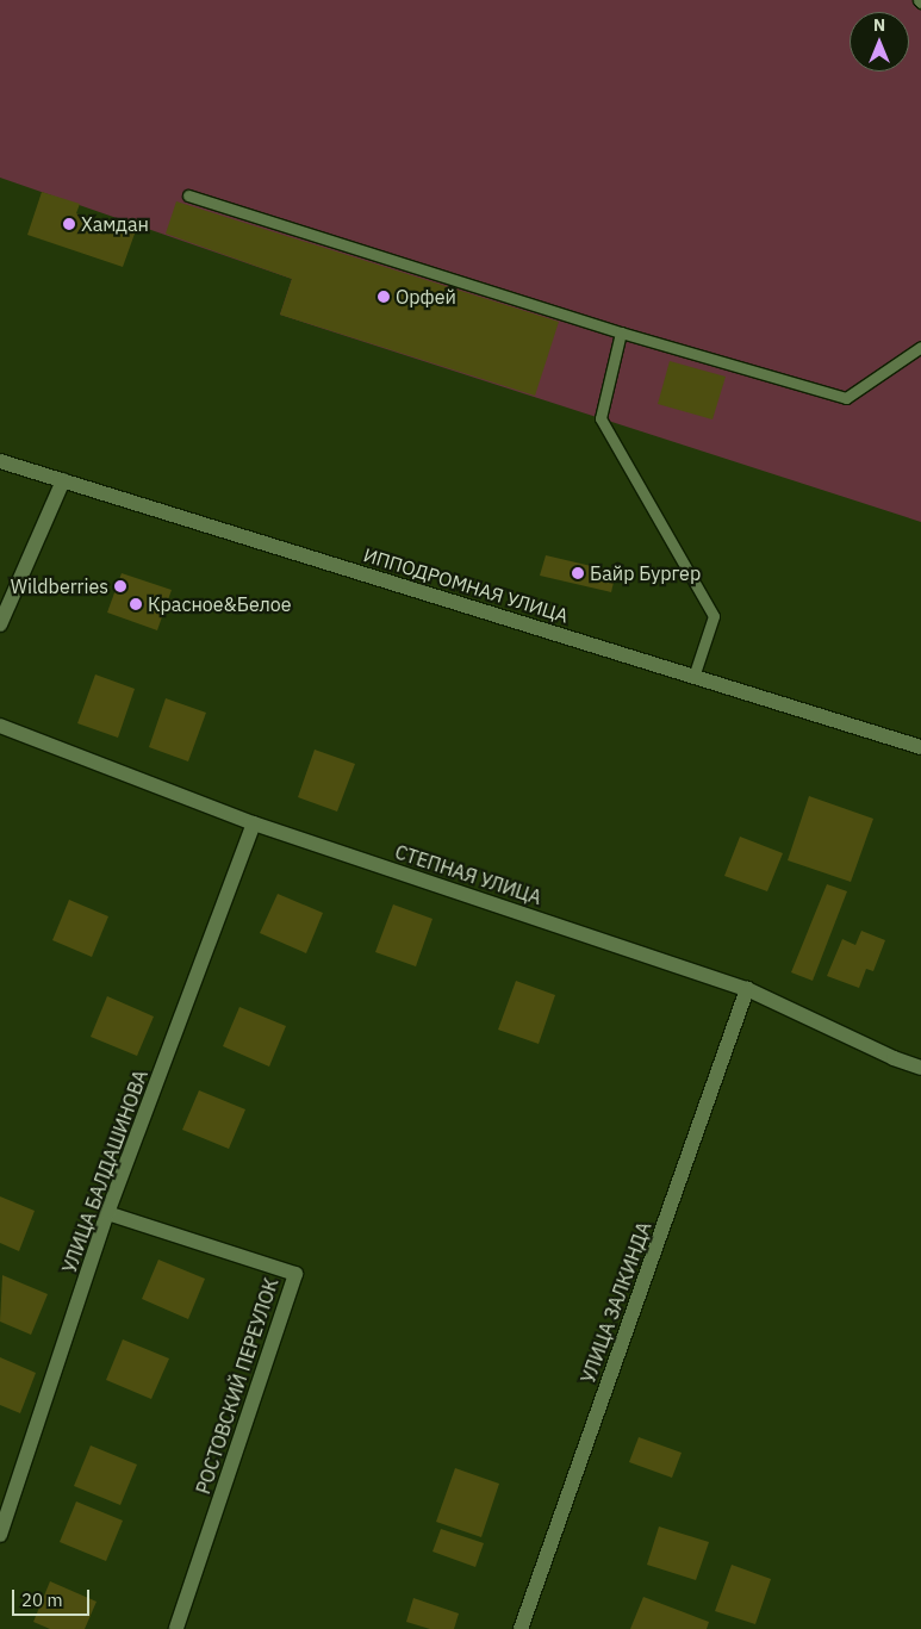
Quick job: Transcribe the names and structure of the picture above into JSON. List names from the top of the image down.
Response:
{
  "streets": {
    "street": [
      "ИППОДРОМНАЯ УЛИЦА",
      "СТЕПНАЯ УЛИЦА",
      "УЛИЦА БАЛДАШИНОВА",
      "УЛИЦА ЗАЛКИНДА",
      "РОСТОВСКИЙ ПЕРЕУЛОК"
    ]
  },
  "crossings": [
    ["СТЕПНАЯ УЛИЦА", "УЛИЦА БАЛДАШИНОВА"],
    ["СТЕПНАЯ УЛИЦА", "УЛИЦА ЗАЛКИНДА"],
    ["УЛИЦА БАЛДАШИНОВА", "РОСТОВСКИЙ ПЕРЕУЛОК"]
  ],
  "places": [
    "Хамдан",
    "Орфей",
    "Байр Бургер",
    "Wildberries",
    "Красное&Белое"
  ],
  "scale_bar": "20 m",
  "north": "top"
}
